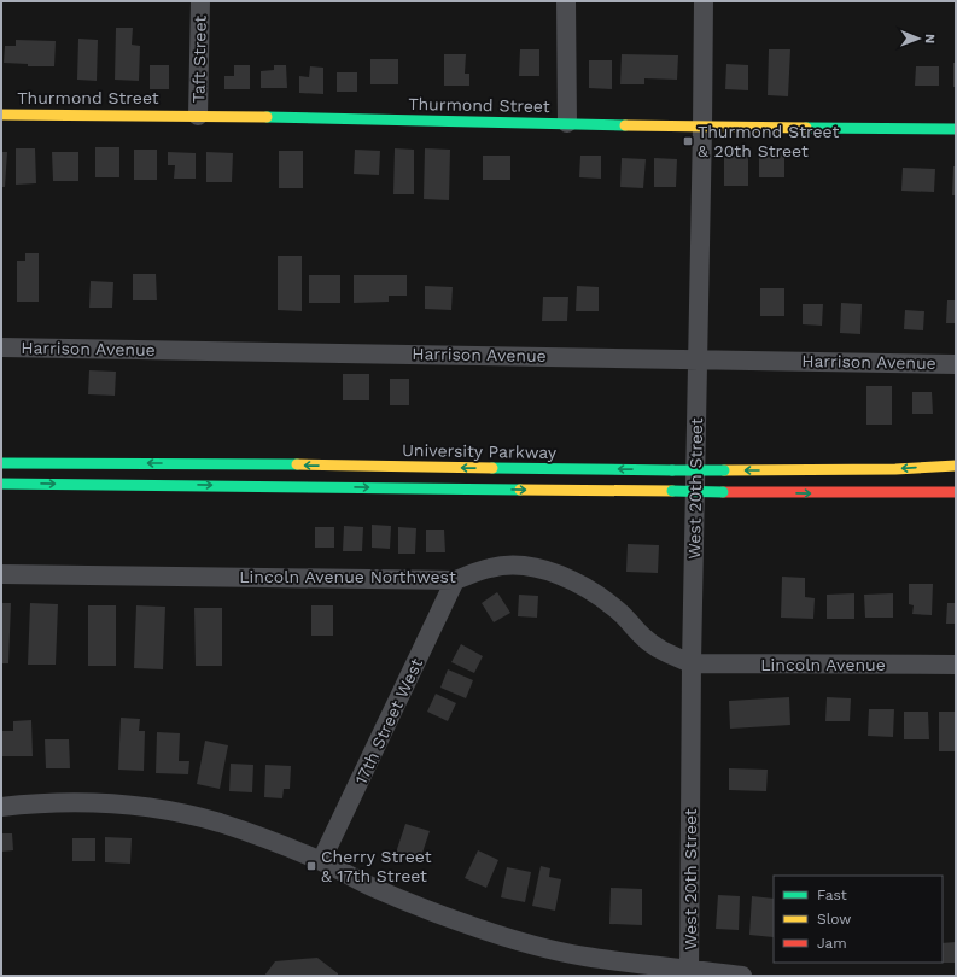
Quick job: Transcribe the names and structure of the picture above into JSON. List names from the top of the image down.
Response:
{
  "streets": {
    "main road": ["Thurmond Street", "University Parkway"],
    "street": [
      "Taft Street",
      "Harrison Avenue",
      "West 20th Street",
      "Lincoln Avenue Northwest",
      "Lincoln Avenue",
      "17th Street West"
    ]
  },
  "crossings": [
    ["Taft Street", "Thurmond Street"],
    ["Thurmond Street", "West 20th Street"],
    ["Harrison Avenue", "West 20th Street"],
    ["West 20th Street", "Lincoln Avenue Northwest"],
    ["West 20th Street", "Lincoln Avenue"],
    ["Lincoln Avenue Northwest", "Lincoln Avenue"],
    ["Lincoln Avenue Northwest", "17th Street West"]
  ],
  "places": {
    "transit": ["Thurmond Street & 20th Street", "Cherry Street & 17th Street"]
  },
  "legend": ["Fast", "Slow", "Jam"],
  "north": "right"
}
